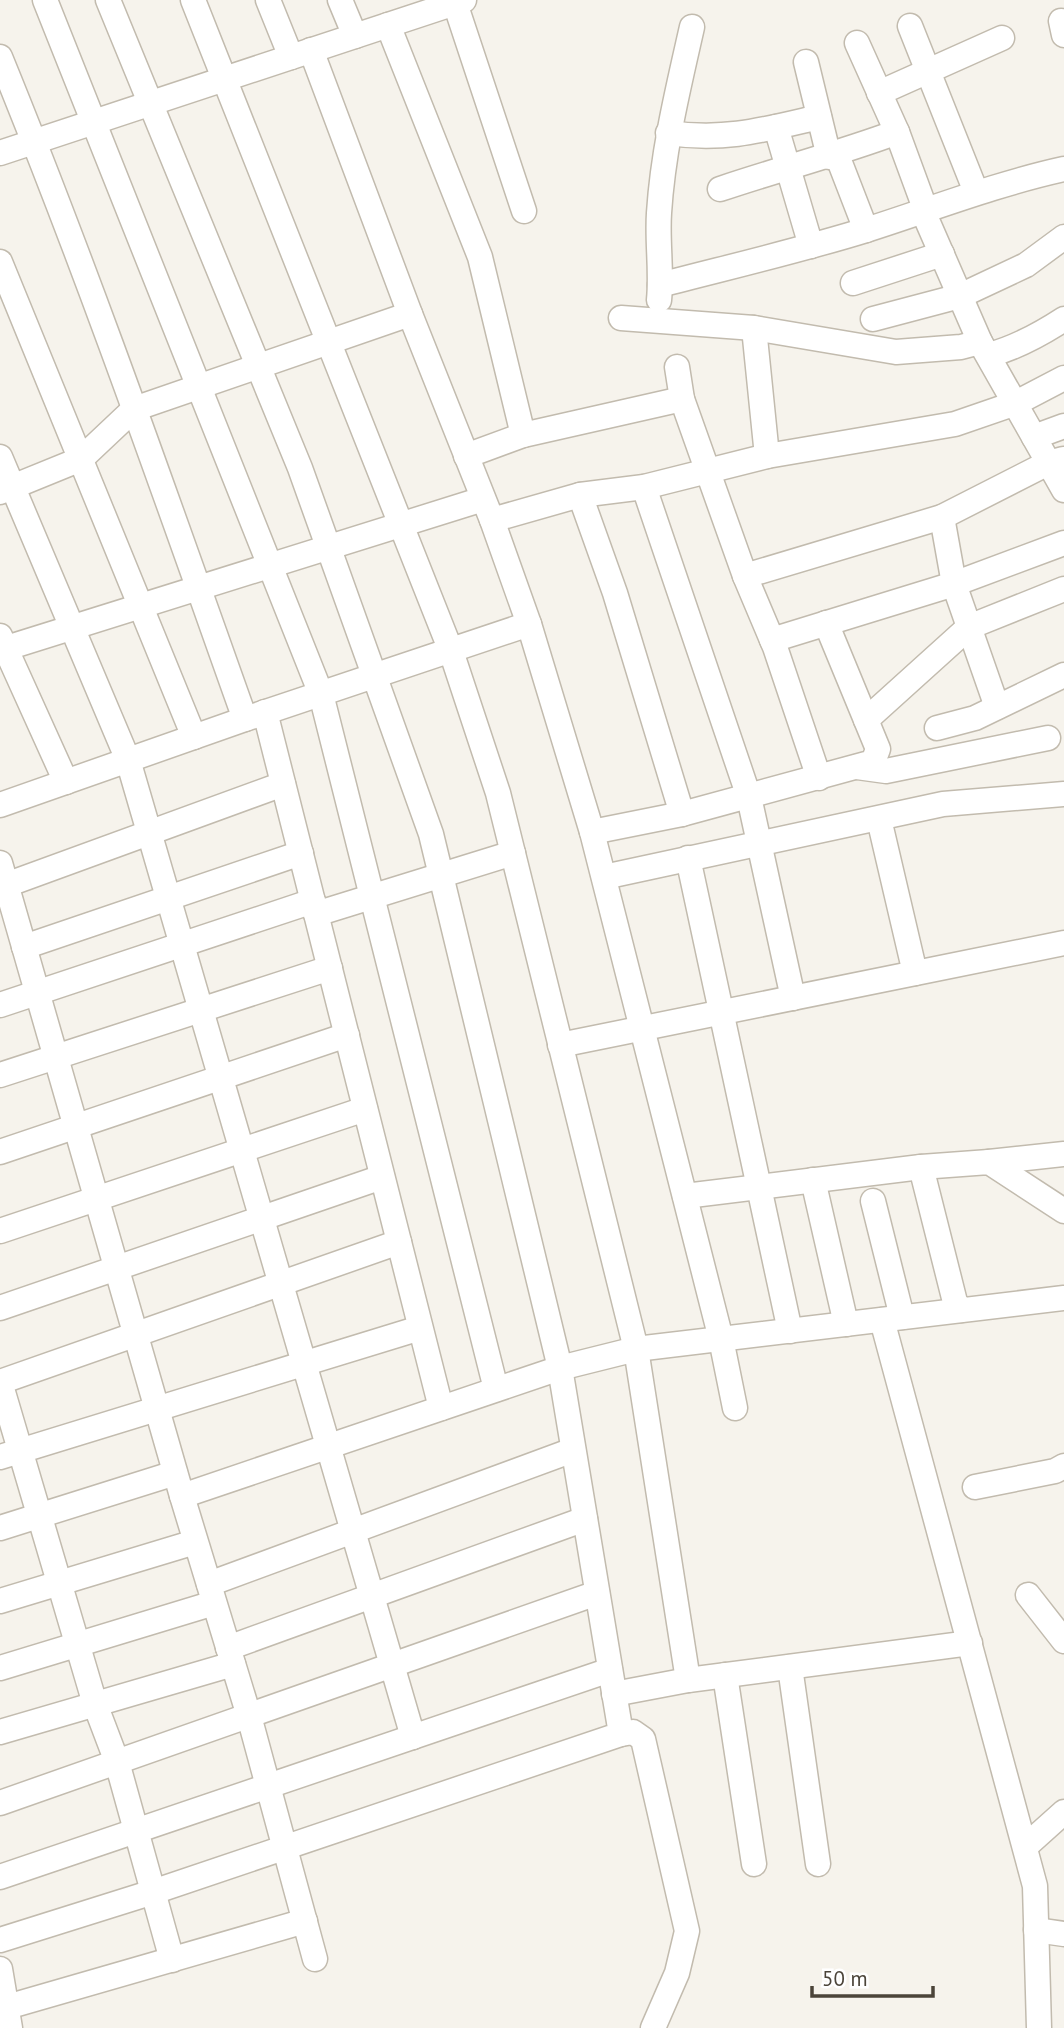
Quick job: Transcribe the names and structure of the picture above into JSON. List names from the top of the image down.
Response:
{
  "scale_bar": "50 m"
}
